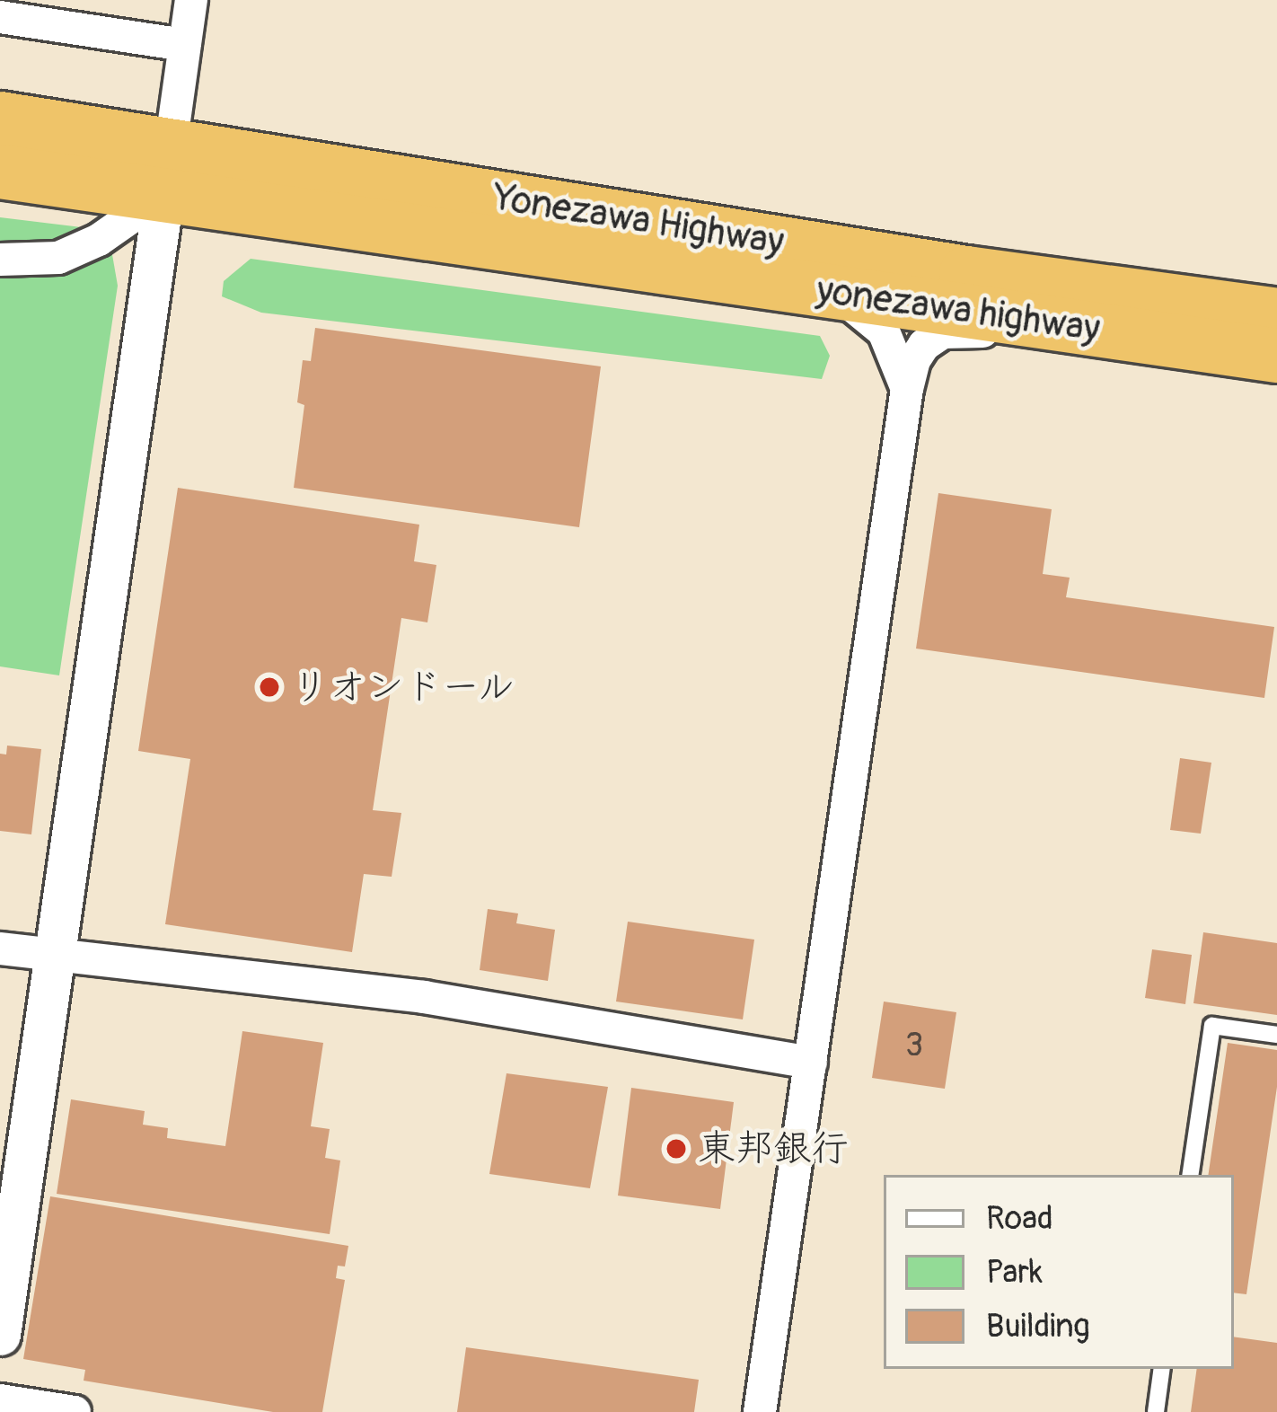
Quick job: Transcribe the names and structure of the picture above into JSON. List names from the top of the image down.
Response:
{
  "streets": {
    "highway": ["Yonezawa Highway", "yonezawa highway"]
  },
  "crossings": [
    ["Yonezawa Highway", "yonezawa highway"]
  ],
  "places": ["リオンドール", "東邦銀行"],
  "house_numbers": ["3"],
  "legend": ["Road", "Park", "Building"]
}
